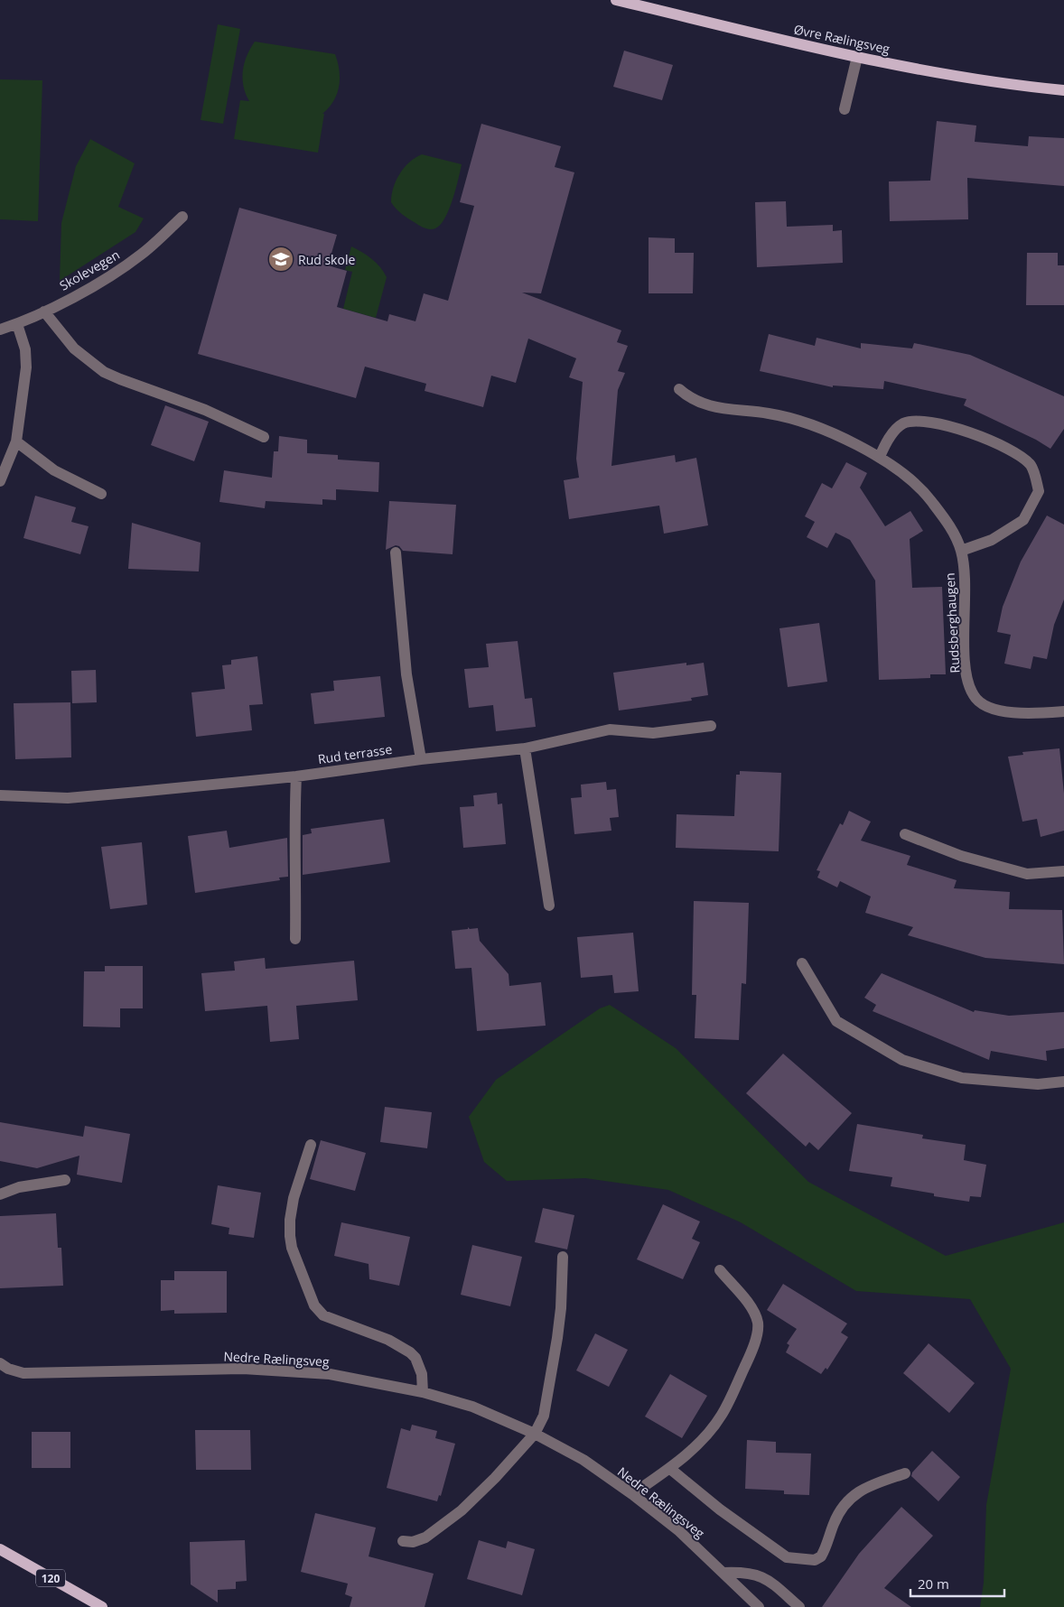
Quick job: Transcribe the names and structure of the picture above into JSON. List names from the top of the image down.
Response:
{
  "streets": {
    "main road": ["Øvre Rælingsveg", "120"],
    "street": [
      "Skolevegen",
      "Rudsberghaugen",
      "Rud terrasse",
      "Nedre Rælingsveg"
    ]
  },
  "places": {
    "school or university": ["Rud skole"]
  },
  "scale_bar": "20 m"
}
